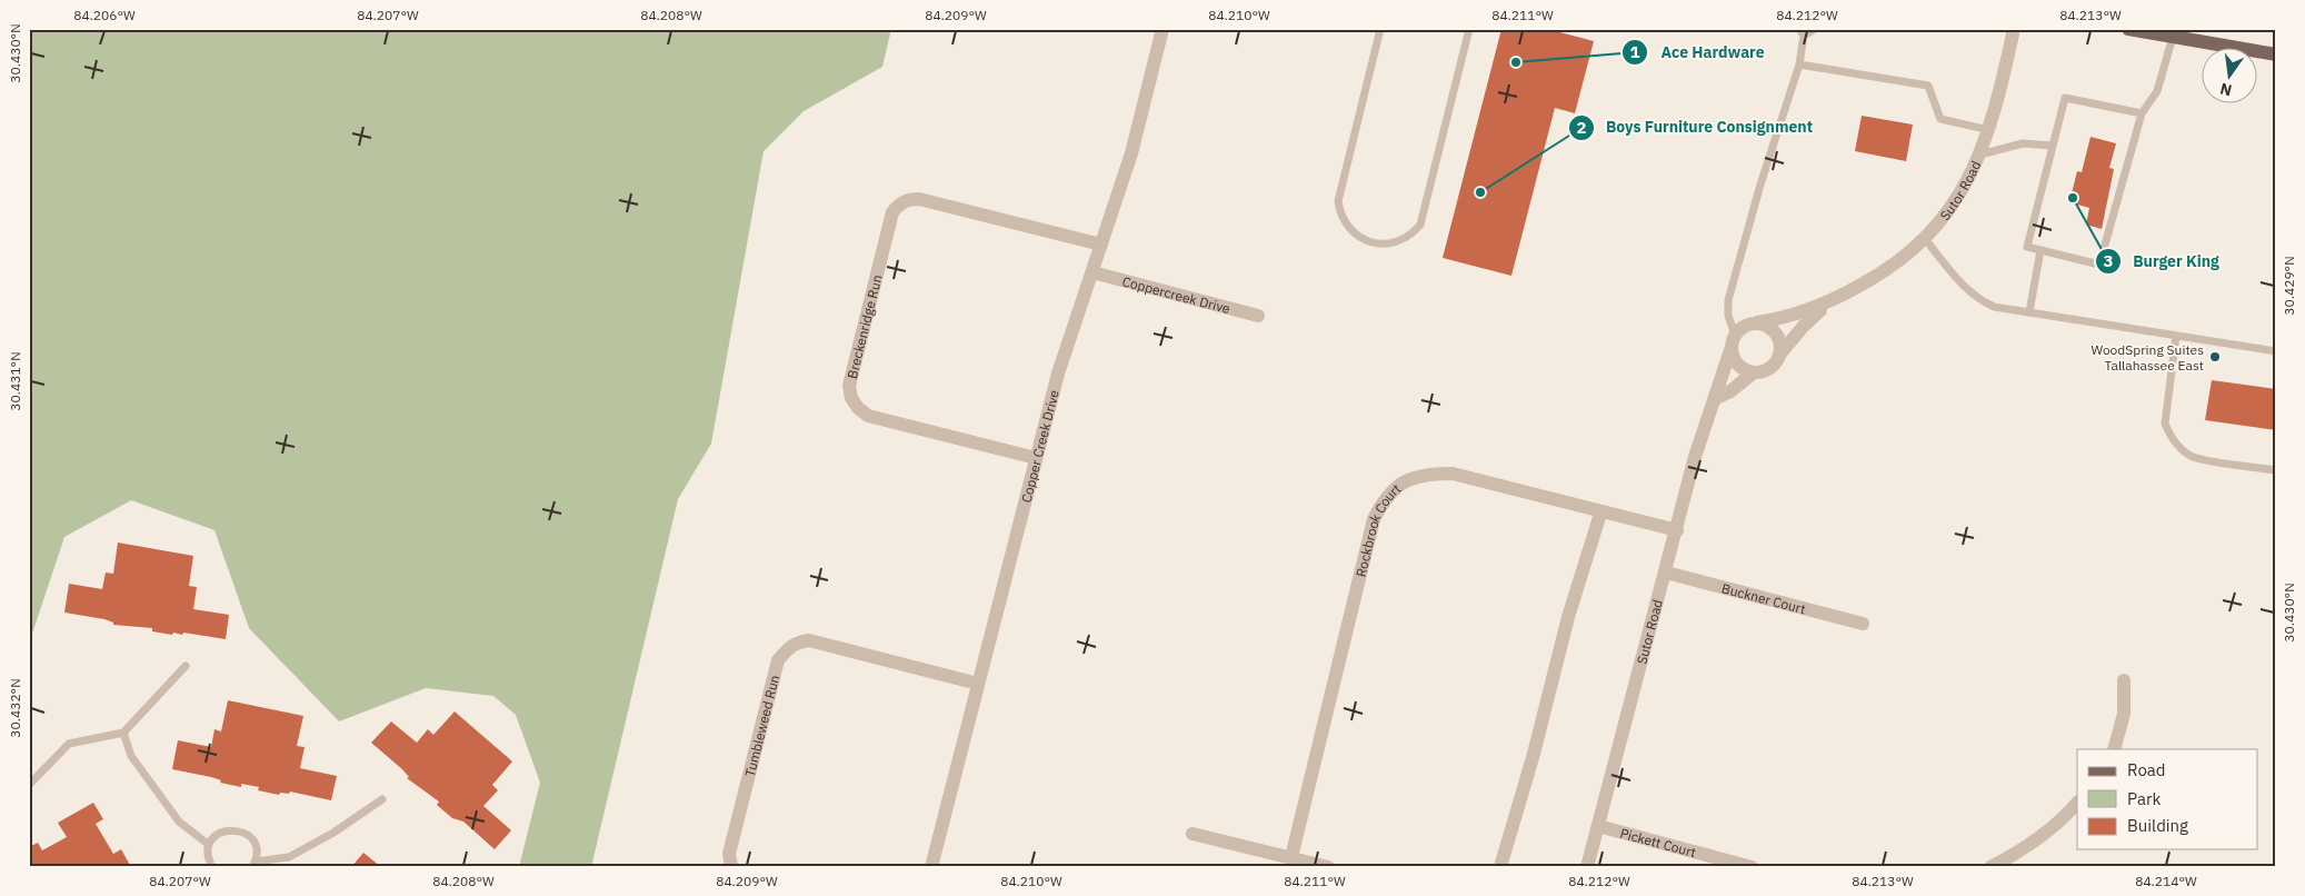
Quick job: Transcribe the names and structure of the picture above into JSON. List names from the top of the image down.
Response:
{
  "streets": {
    "street": [
      "Sutor Road",
      "Coppercreek Drive",
      "Breckenridge Run",
      "Copper Creek Drive",
      "Rockbrook Court",
      "Buckner Court",
      "Tumbleweed Run",
      "Pickett Court"
    ]
  },
  "crossings": [
    ["Sutor Road", "Rockbrook Court"],
    ["Sutor Road", "Buckner Court"],
    ["Sutor Road", "Pickett Court"],
    ["Coppercreek Drive", "Copper Creek Drive"],
    ["Breckenridge Run", "Copper Creek Drive"],
    ["Copper Creek Drive", "Tumbleweed Run"]
  ],
  "places": [
    "Ace Hardware",
    "Boys Furniture Consignment",
    "Burger King",
    "WoodSpring Suites Tallahassee East"
  ],
  "legend": ["Road", "Park", "Building"],
  "north": "bottom",
  "coordinates": [
    "84.206°W",
    "84.207°W",
    "84.208°W",
    "84.209°W",
    "84.210°W",
    "84.211°W",
    "84.212°W",
    "84.213°W",
    "30.430°N",
    "30.429°N",
    "30.431°N",
    "30.432°N",
    "84.214°W"
  ]
}
